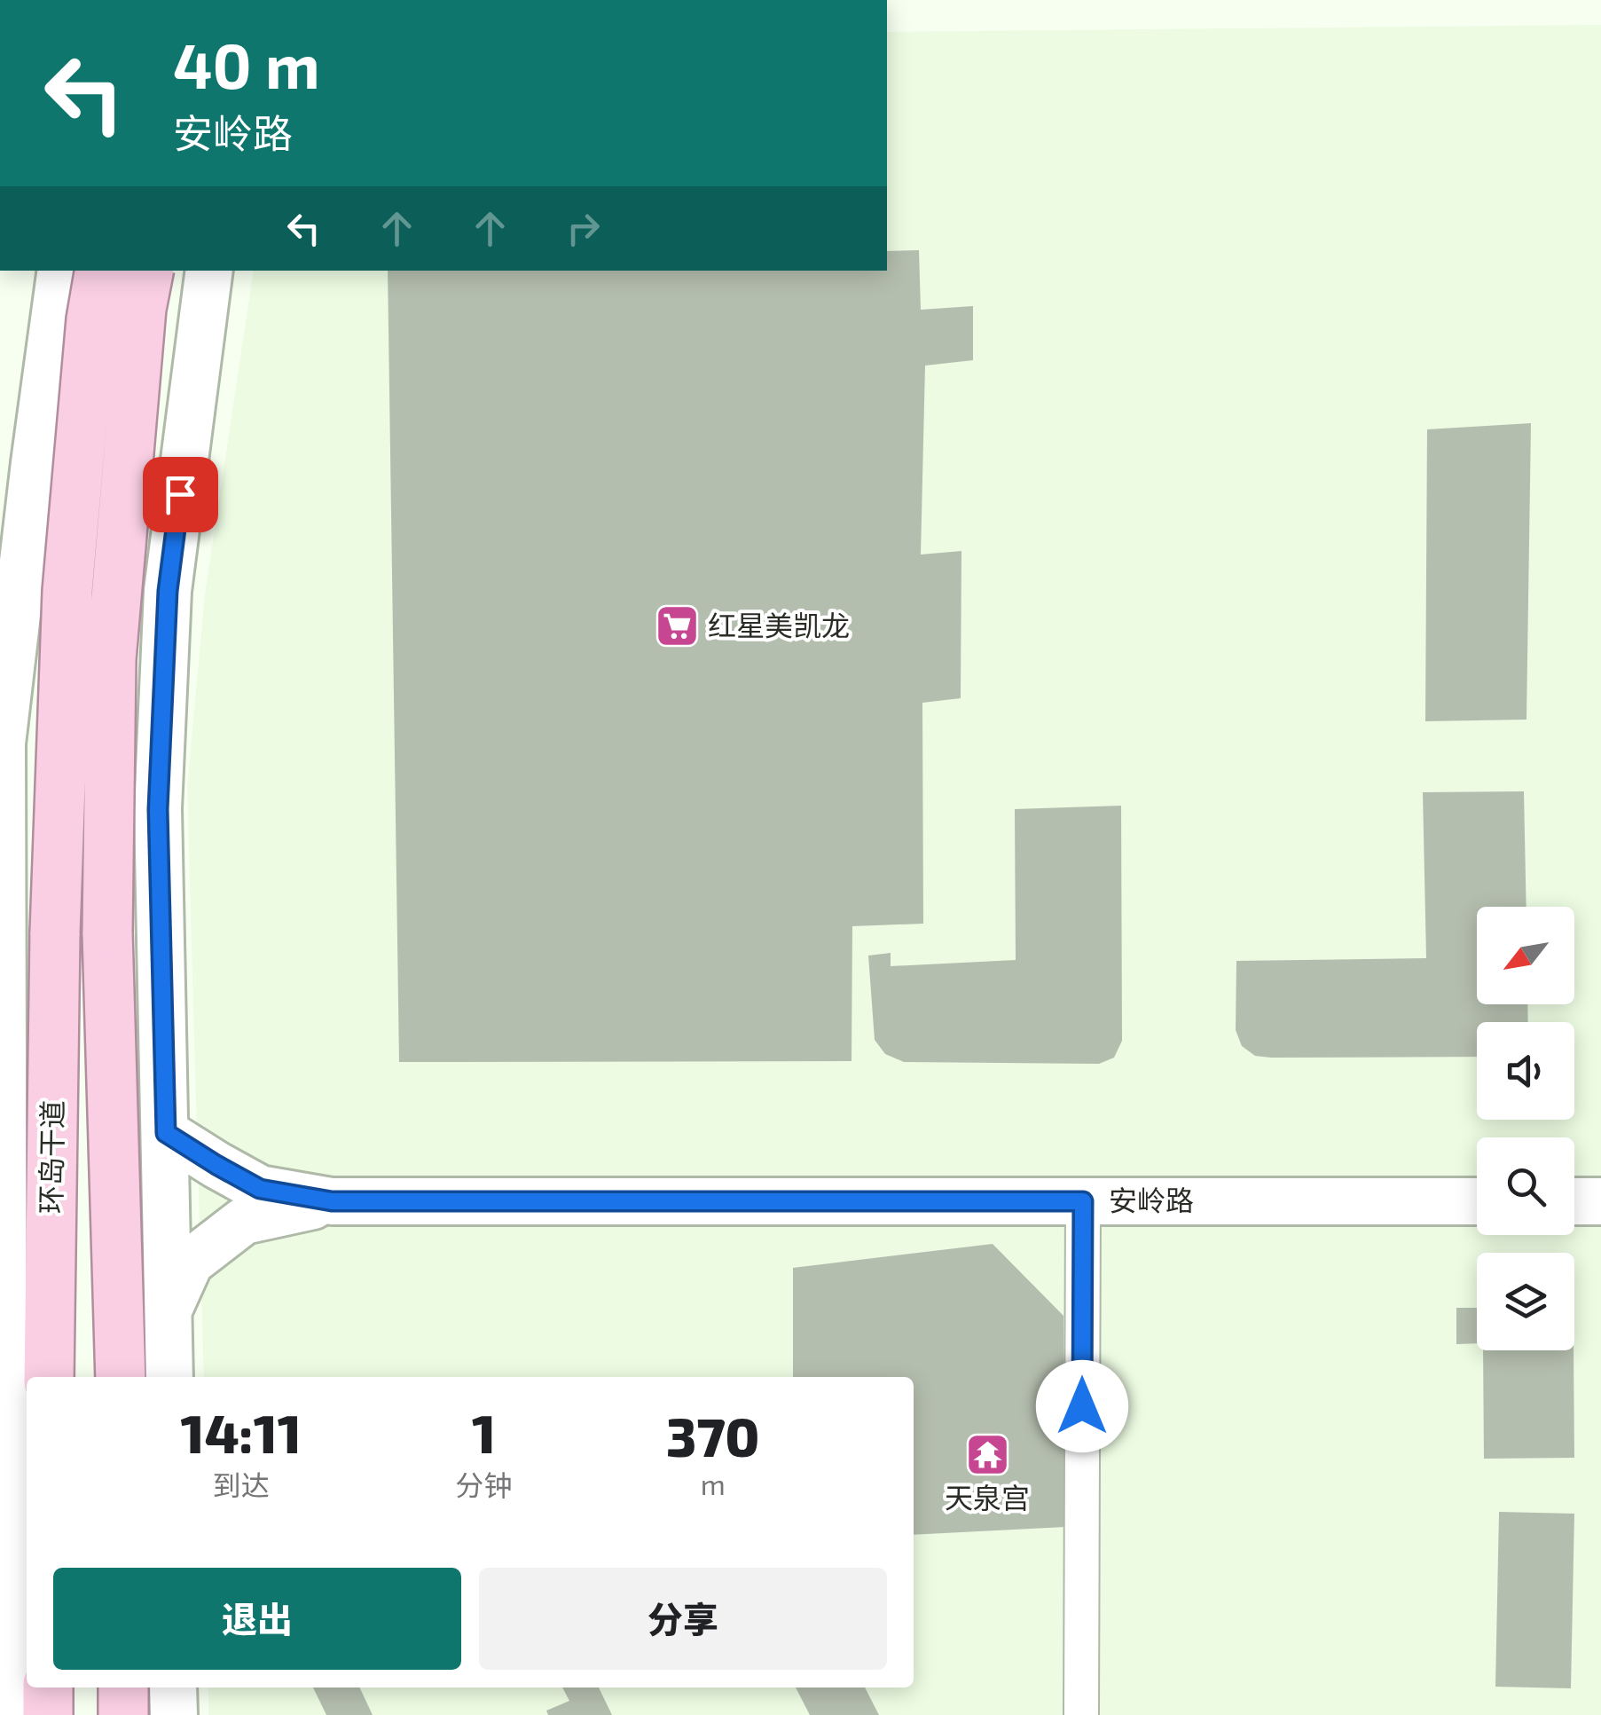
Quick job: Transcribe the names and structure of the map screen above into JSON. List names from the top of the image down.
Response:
{
  "streets": {
    "highway": ["环岛干道"],
    "main road": ["安岭路"]
  },
  "places": {
    "supermarket": ["红星美凯龙"],
    "temple": ["天泉宫"]
  },
  "north": "bottom left",
  "page": {
    "turn": ["40 m", "安岭路"],
    "eta": [
      "14:11",
      "到达",
      "1",
      "分钟",
      "370",
      "m"
    ],
    "buttons": ["退出", "分享"]
  }
}
